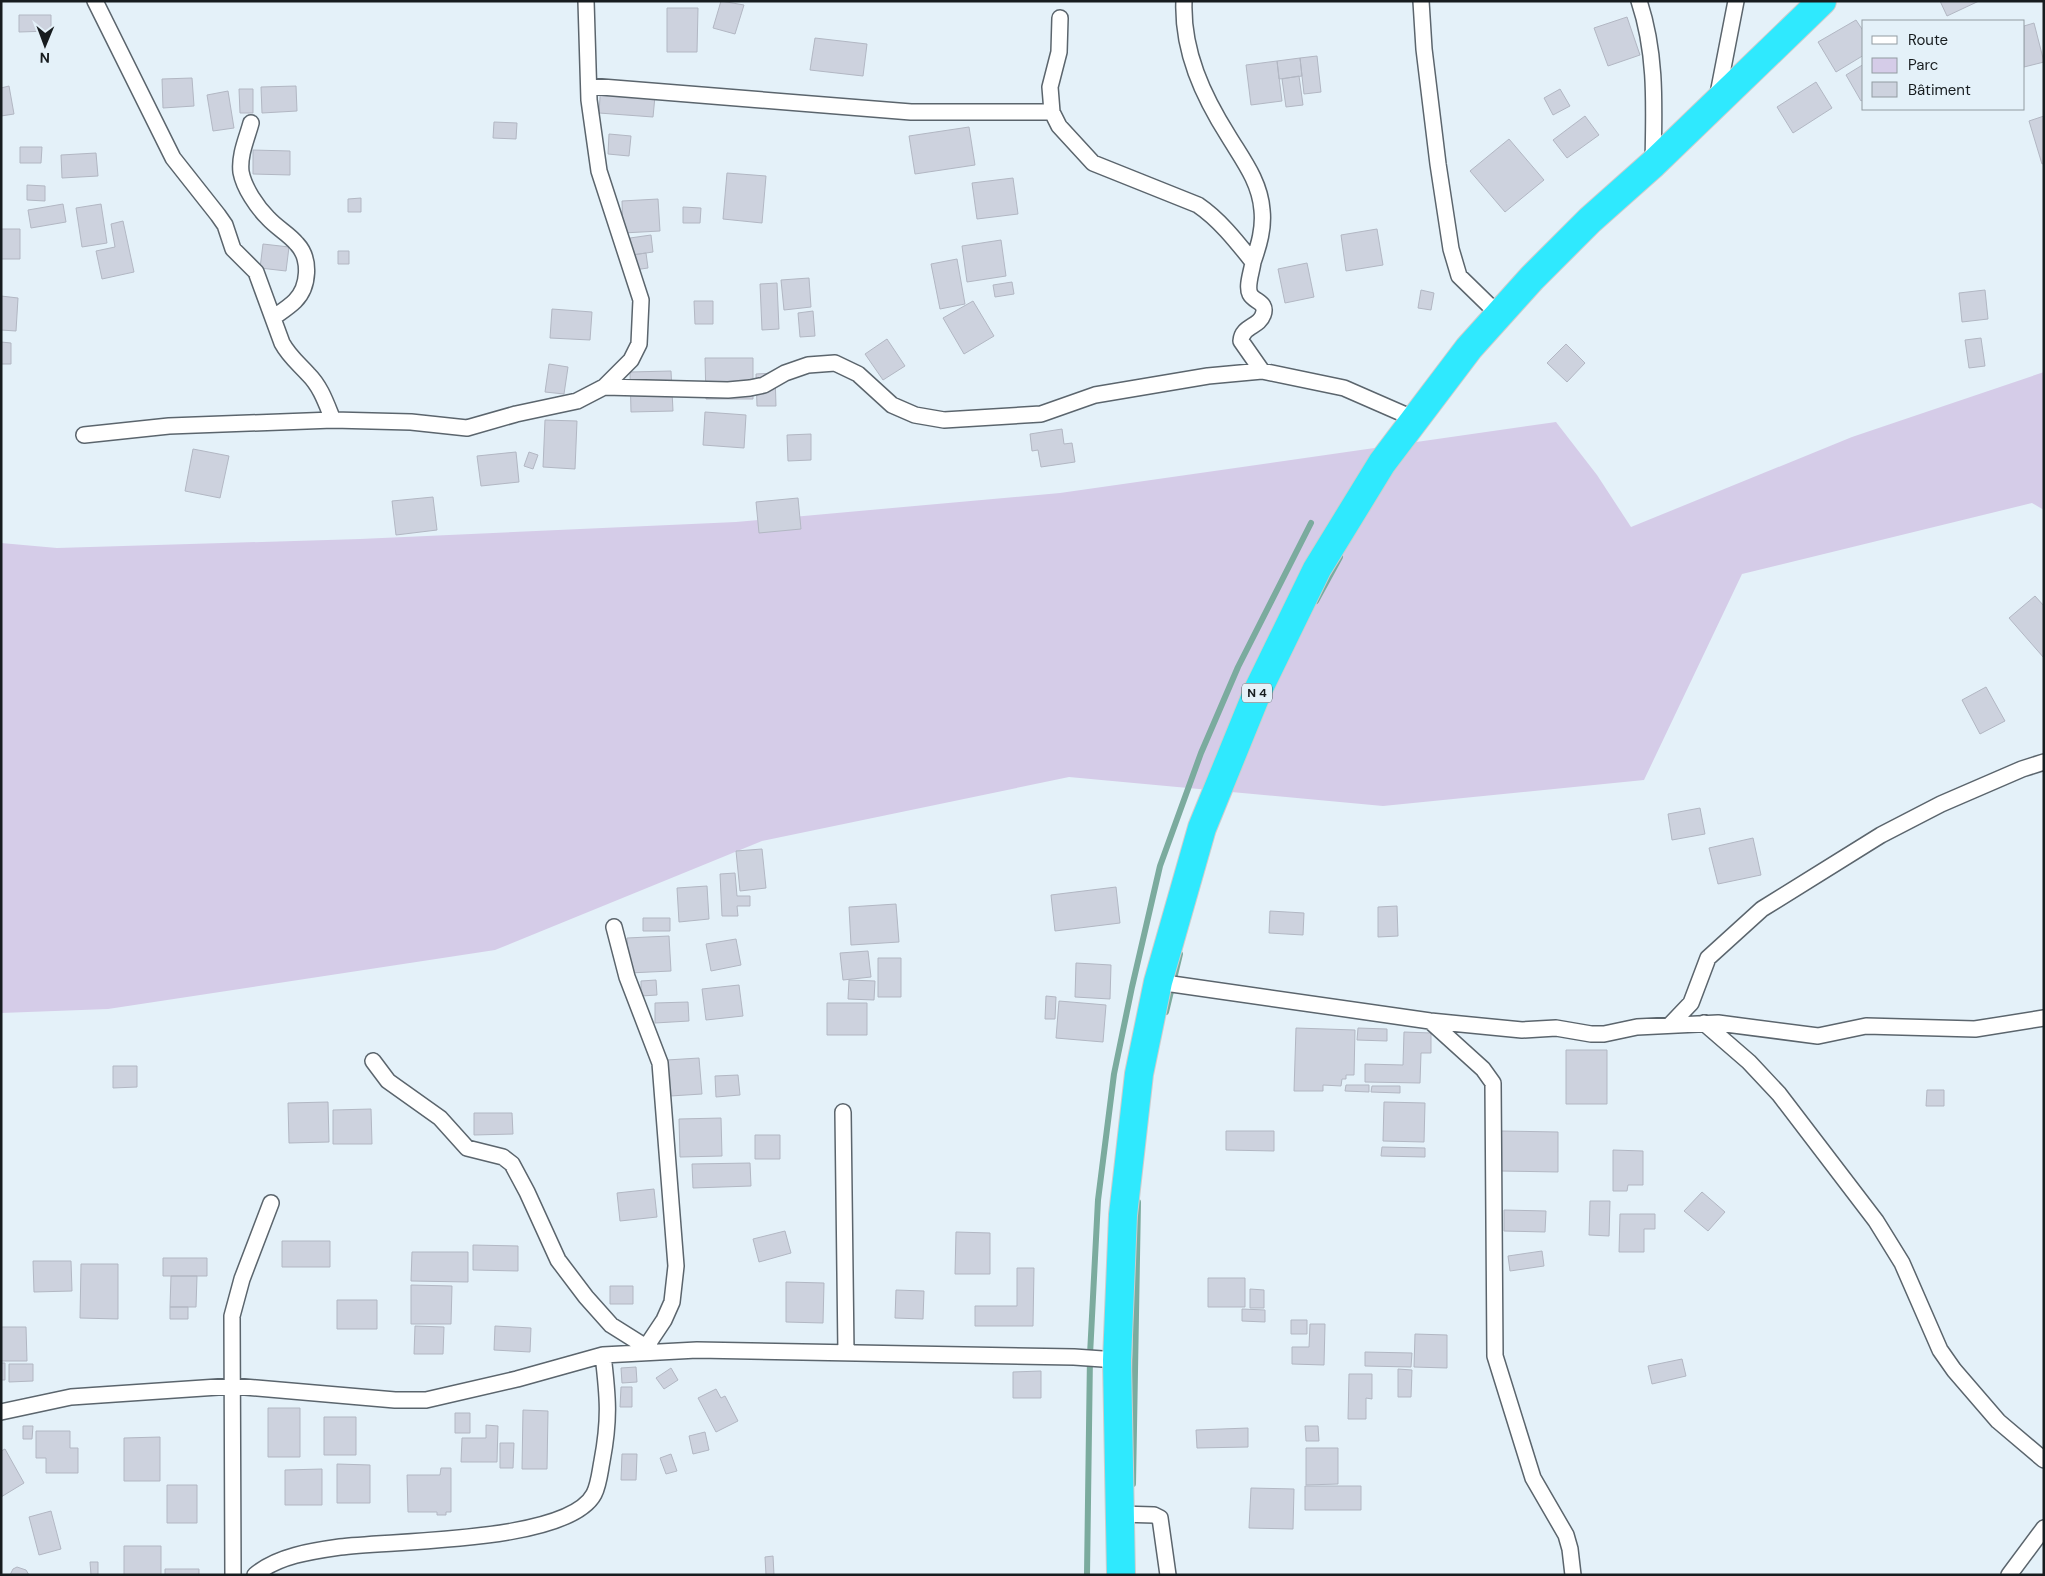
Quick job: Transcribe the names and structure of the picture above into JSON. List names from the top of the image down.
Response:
{
  "streets": {
    "highway": ["N 4"]
  },
  "legend": ["Route", "Parc", "Bâtiment"],
  "north": "bottom"
}
